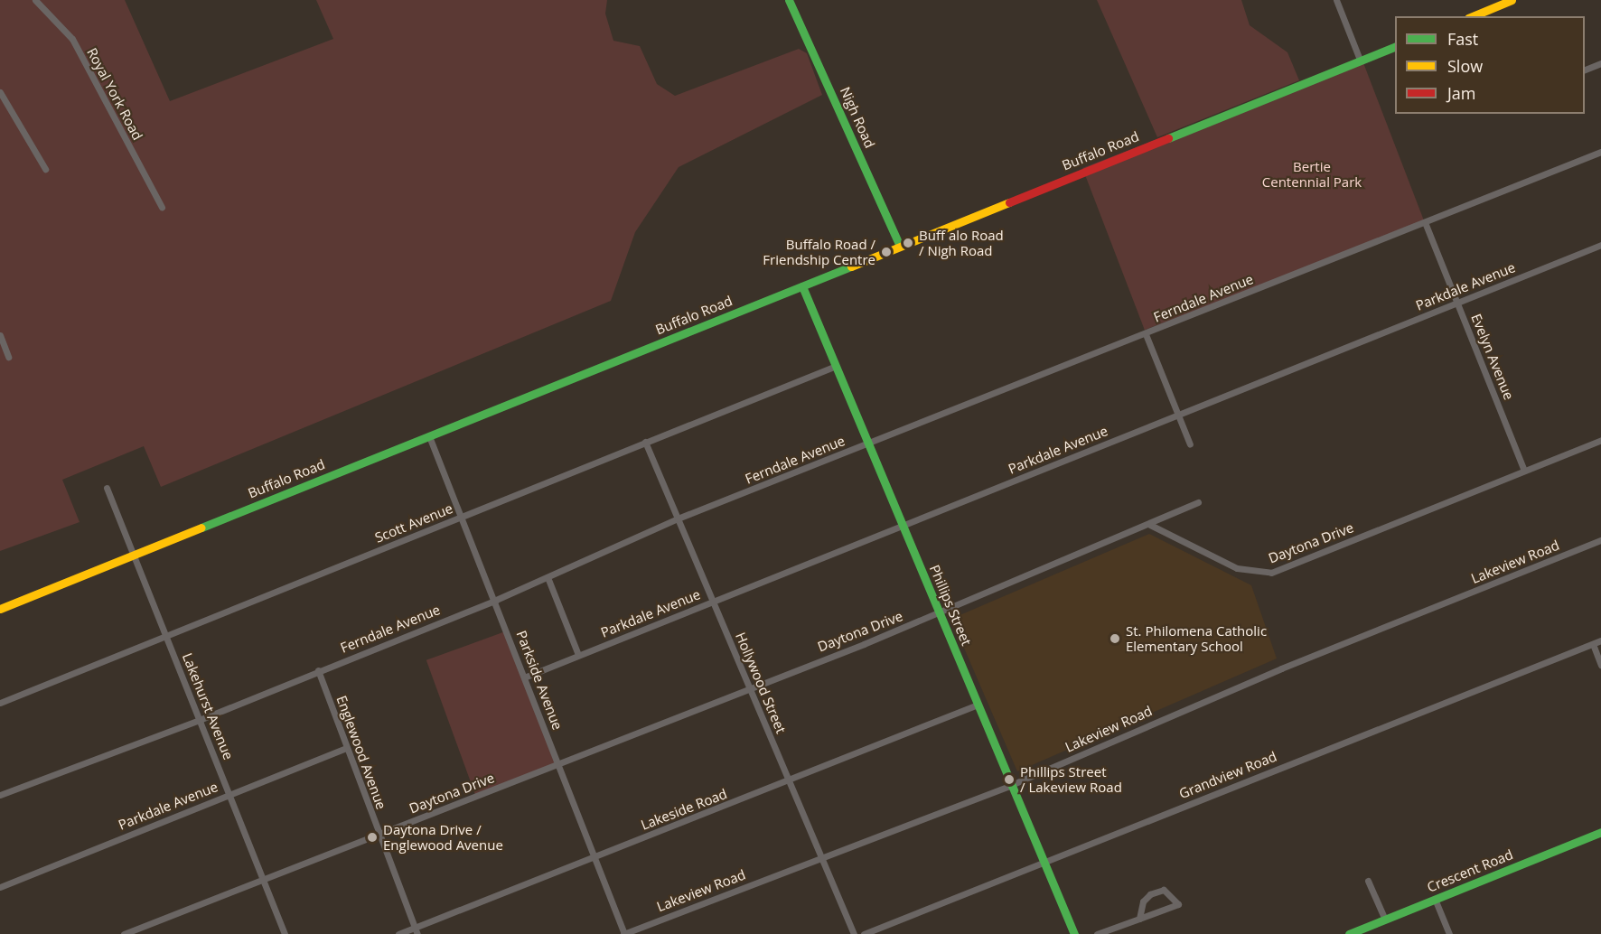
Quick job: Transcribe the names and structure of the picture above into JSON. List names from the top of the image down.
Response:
{
  "streets": {
    "street": [
      "Royal York Road",
      "Nigh Road",
      "Buffalo Road",
      "Parkdale Avenue",
      "Ferndale Avenue",
      "Evelyn Avenue",
      "Scott Avenue",
      "Daytona Drive",
      "Lakeview Road",
      "Phillips Street",
      "Parkside Avenue",
      "Hollywood Street",
      "Lakehurst Avenue",
      "Englewood Avenue",
      "Grandview Road",
      "Lakeside Road",
      "Crescent Road"
    ]
  },
  "crossings": [
    ["Nigh Road", "Buffalo Road"],
    ["Buffalo Road", "Phillips Street"],
    ["Buffalo Road", "Parkside Avenue"],
    ["Buffalo Road", "Lakehurst Avenue"],
    ["Parkdale Avenue", "Evelyn Avenue"],
    ["Parkdale Avenue", "Phillips Street"],
    ["Parkdale Avenue", "Parkside Avenue"],
    ["Parkdale Avenue", "Hollywood Street"],
    ["Parkdale Avenue", "Lakehurst Avenue"],
    ["Parkdale Avenue", "Englewood Avenue"],
    ["Ferndale Avenue", "Evelyn Avenue"],
    ["Ferndale Avenue", "Phillips Street"],
    ["Ferndale Avenue", "Parkside Avenue"],
    ["Ferndale Avenue", "Hollywood Street"],
    ["Ferndale Avenue", "Lakehurst Avenue"],
    ["Ferndale Avenue", "Englewood Avenue"],
    ["Evelyn Avenue", "Daytona Drive"],
    ["Scott Avenue", "Phillips Street"],
    ["Scott Avenue", "Parkside Avenue"],
    ["Scott Avenue", "Hollywood Street"],
    ["Scott Avenue", "Lakehurst Avenue"],
    ["Daytona Drive", "Phillips Street"],
    ["Daytona Drive", "Parkside Avenue"],
    ["Daytona Drive", "Hollywood Street"],
    ["Daytona Drive", "Lakehurst Avenue"],
    ["Daytona Drive", "Englewood Avenue"],
    ["Lakeview Road", "Phillips Street"],
    ["Lakeview Road", "Parkside Avenue"],
    ["Lakeview Road", "Hollywood Street"],
    ["Phillips Street", "Grandview Road"],
    ["Phillips Street", "Lakeside Road"],
    ["Parkside Avenue", "Lakeside Road"],
    ["Hollywood Street", "Lakeside Road"],
    ["Englewood Avenue", "Lakeside Road"]
  ],
  "parks": ["Bertie Centennial Park"],
  "places": [
    "Buff alo Road / Nigh Road",
    "Buffalo Road / Friendship Centre",
    "St. Philomena Catholic Elementary School",
    "Phillips Street / Lakeview Road",
    "Daytona Drive / Englewood Avenue"
  ],
  "legend": ["Fast", "Slow", "Jam"]
}
